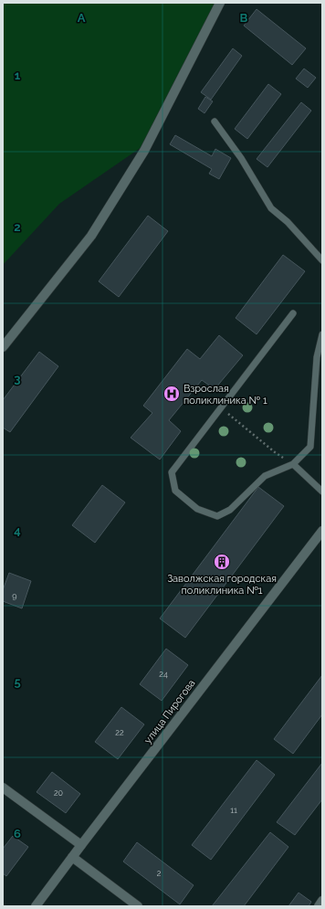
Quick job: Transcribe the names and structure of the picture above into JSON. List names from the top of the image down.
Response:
{
  "streets": {
    "street": ["улица Пирогова"]
  },
  "places": {
    "hospital": ["Взрослая поликлиника № 1"],
    "building": ["Заволжская городская поликлиника №1"]
  },
  "house_numbers": [
    "9",
    "24",
    "22",
    "20",
    "11",
    "2"
  ],
  "grid": {
    "columns": ["A", "B"],
    "rows": [
      "1",
      "2",
      "3",
      "4",
      "5",
      "6"
    ]
  }
}
